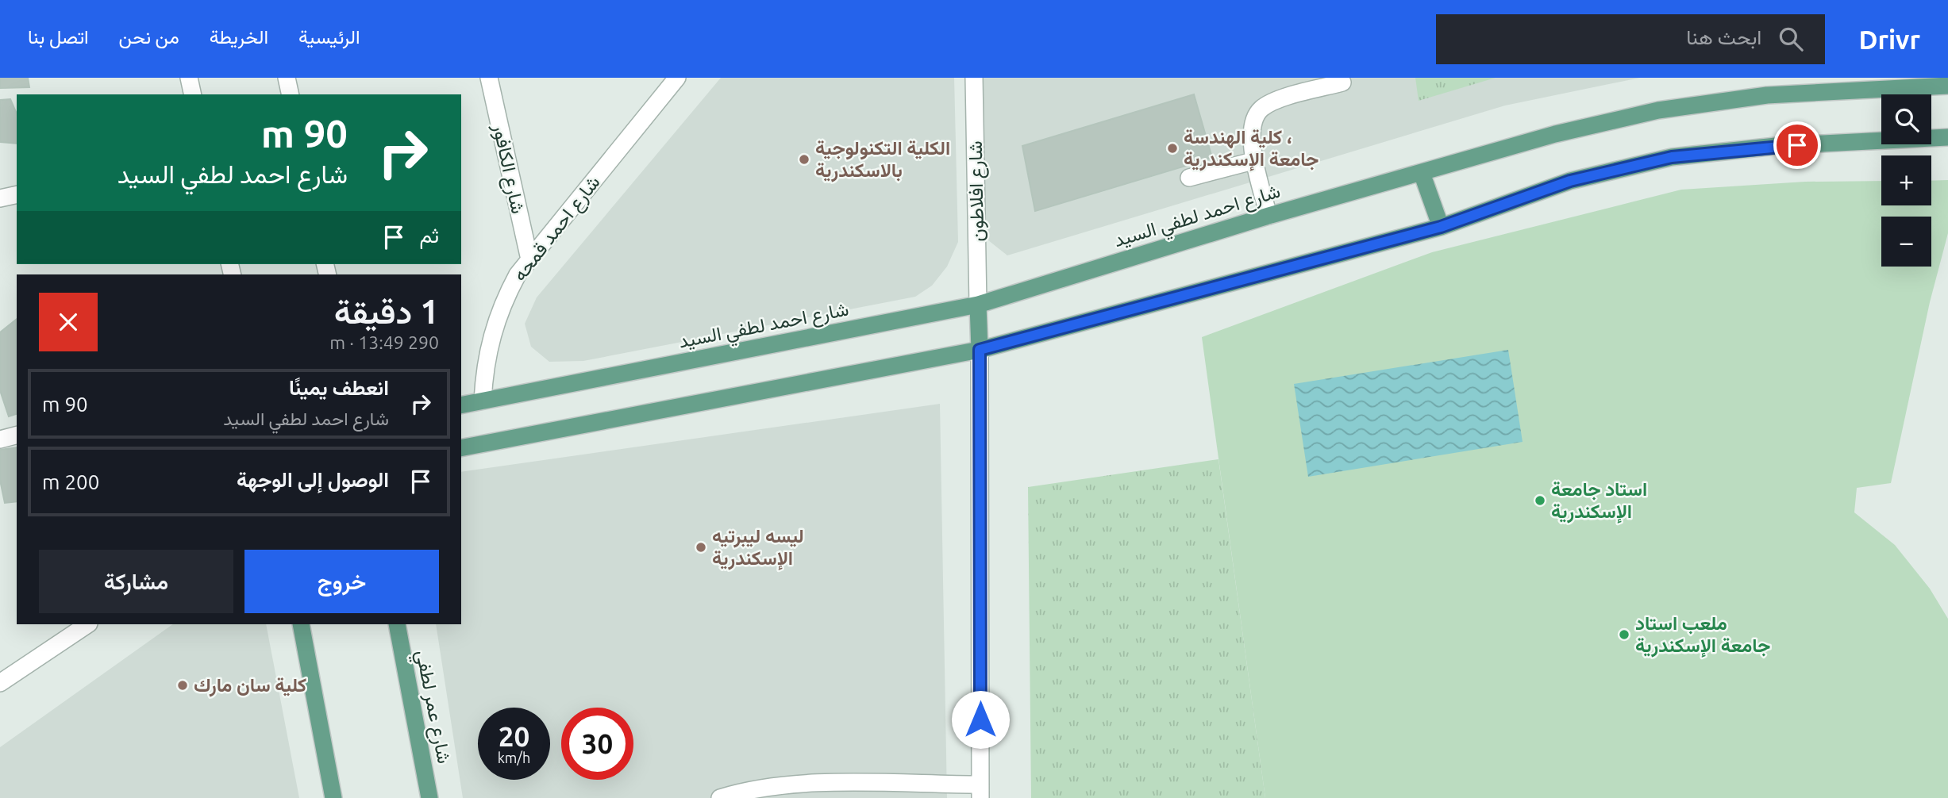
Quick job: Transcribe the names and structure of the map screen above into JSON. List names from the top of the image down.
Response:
{
  "streets": {
    "main road": ["شارع احمد لطفي السيد", "شارع عمر لطفي"],
    "street": ["شارع الكافور", "شارع افلاطون", "شارع احمد قمحه"]
  },
  "crossings": [
    ["شارع الكافور", "شارع احمد قمحه"],
    ["شارع افلاطون", "شارع احمد لطفي السيد"],
    ["شارع احمد لطفي السيد", "شارع احمد قمحه"]
  ],
  "places": [
    "كلية الهندسة ، جامعة الإسكندرية",
    "الكلية التكنولوجية بالاسكندرية",
    "استاد جامعة الإسكندرية",
    "ليسه ليبرتيه الإسكندرية",
    "ملعب استاد جامعة الإسكندرية",
    "كلية سان مارك"
  ],
  "page": {
    "header": "Drivr",
    "search": "ابحث هنا",
    "nav": [
      "الرئيسية",
      "الخريطة",
      "من نحن",
      "اتصل بنا"
    ],
    "map_buttons": ["+", "−"],
    "turn": ["90 m", "شارع احمد لطفي السيد"],
    "then": "ثم",
    "heading": ["1 دقيقة", "290 m · 13:49"],
    "list": [
      {
        "name": "انعطف يمينًا",
        "note": "شارع احمد لطفي السيد",
        "value": "90 m"
      },
      {
        "name": "الوصول إلى الوجهة",
        "value": "200 m"
      }
    ],
    "buttons": ["خروج", "مشاركة"],
    "speed": "20 km/h",
    "limit": "30"
  }
}
